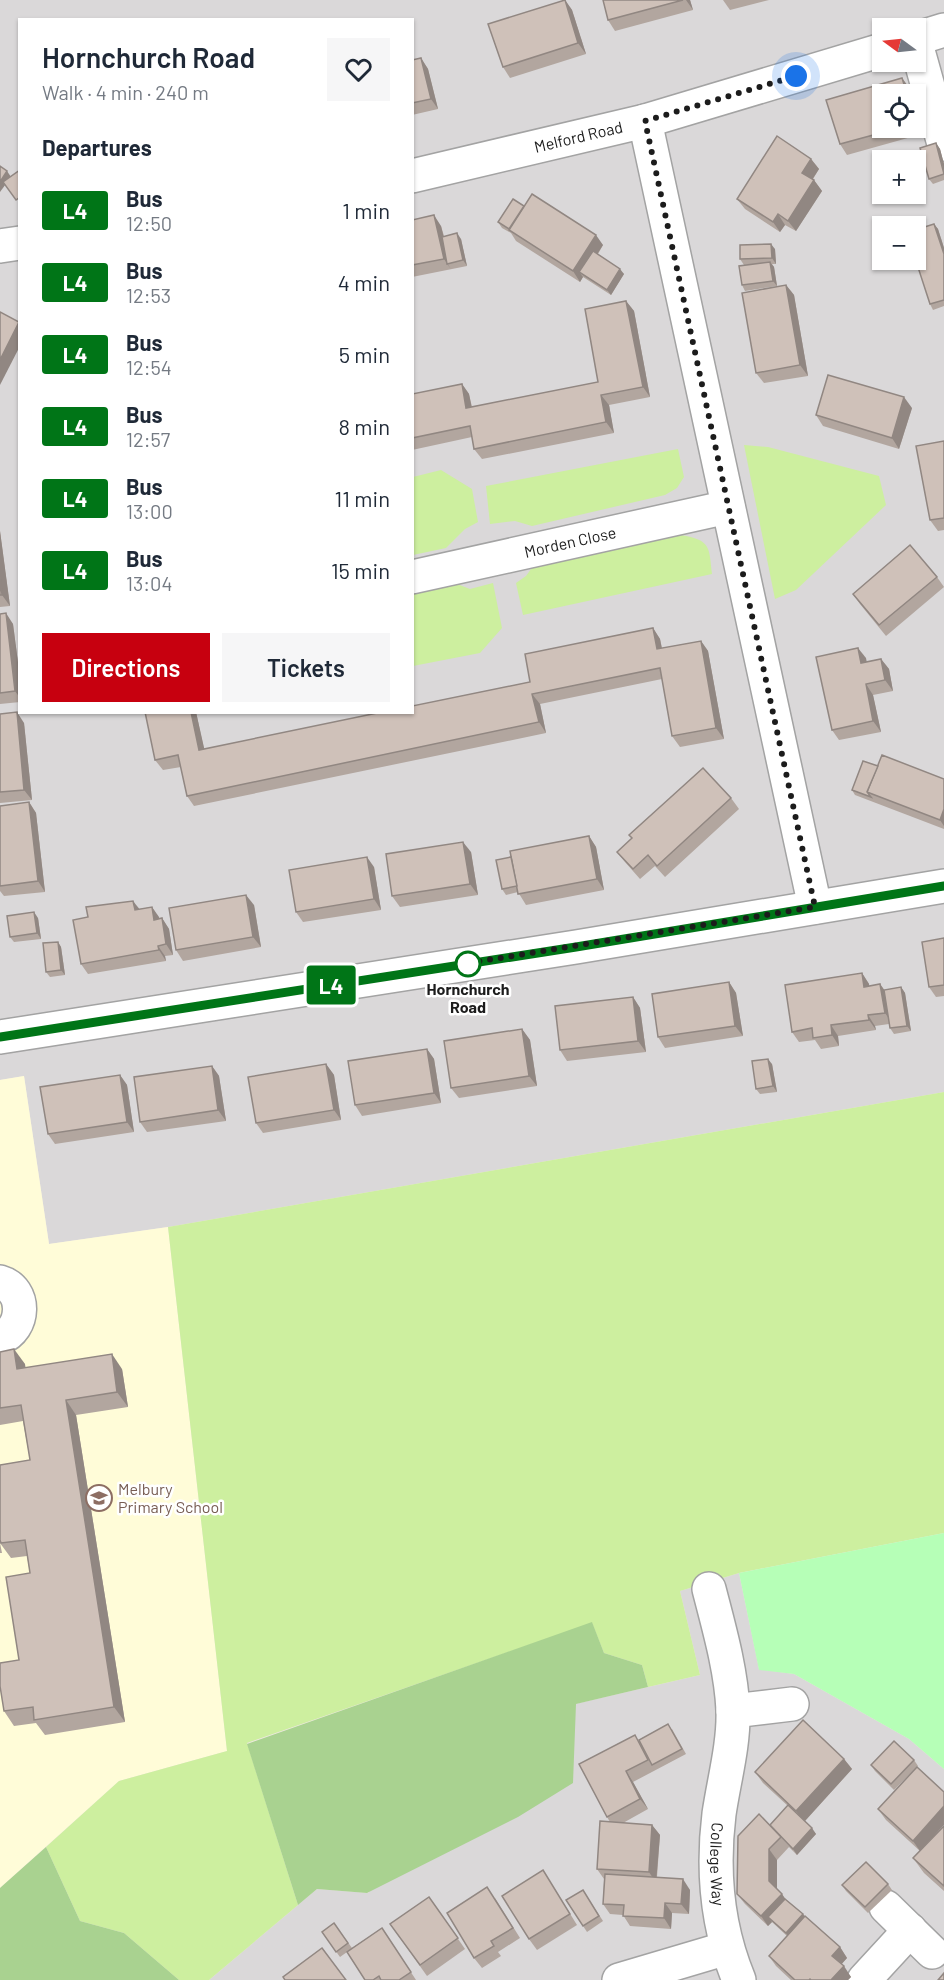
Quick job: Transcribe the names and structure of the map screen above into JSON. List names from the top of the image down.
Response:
{
  "streets": {
    "street": ["Melford Road", "Morden Close", "College Way"]
  },
  "places": {
    "other": ["Hornchurch Road"],
    "school or university": ["Melbury Primary School"]
  },
  "lines": ["bus line L4"],
  "north": "left",
  "page": {
    "on_map": "L4",
    "map_buttons": ["+", "−"],
    "heading": [
      ["Hornchurch Road", "Walk · 4 min · 240 m"],
      "Departures"
    ],
    "list": [
      {
        "mark": "L4",
        "name": "Bus",
        "note": "12:50",
        "value": "1 min"
      },
      {
        "mark": "L4",
        "name": "Bus",
        "note": "12:53",
        "value": "4 min"
      },
      {
        "mark": "L4",
        "name": "Bus",
        "note": "12:54",
        "value": "5 min"
      },
      {
        "mark": "L4",
        "name": "Bus",
        "note": "12:57",
        "value": "8 min"
      },
      {
        "mark": "L4",
        "name": "Bus",
        "note": "13:00",
        "value": "11 min"
      },
      {
        "mark": "L4",
        "name": "Bus",
        "note": "13:04",
        "value": "15 min"
      }
    ],
    "buttons": ["Directions", "Tickets"]
  }
}
